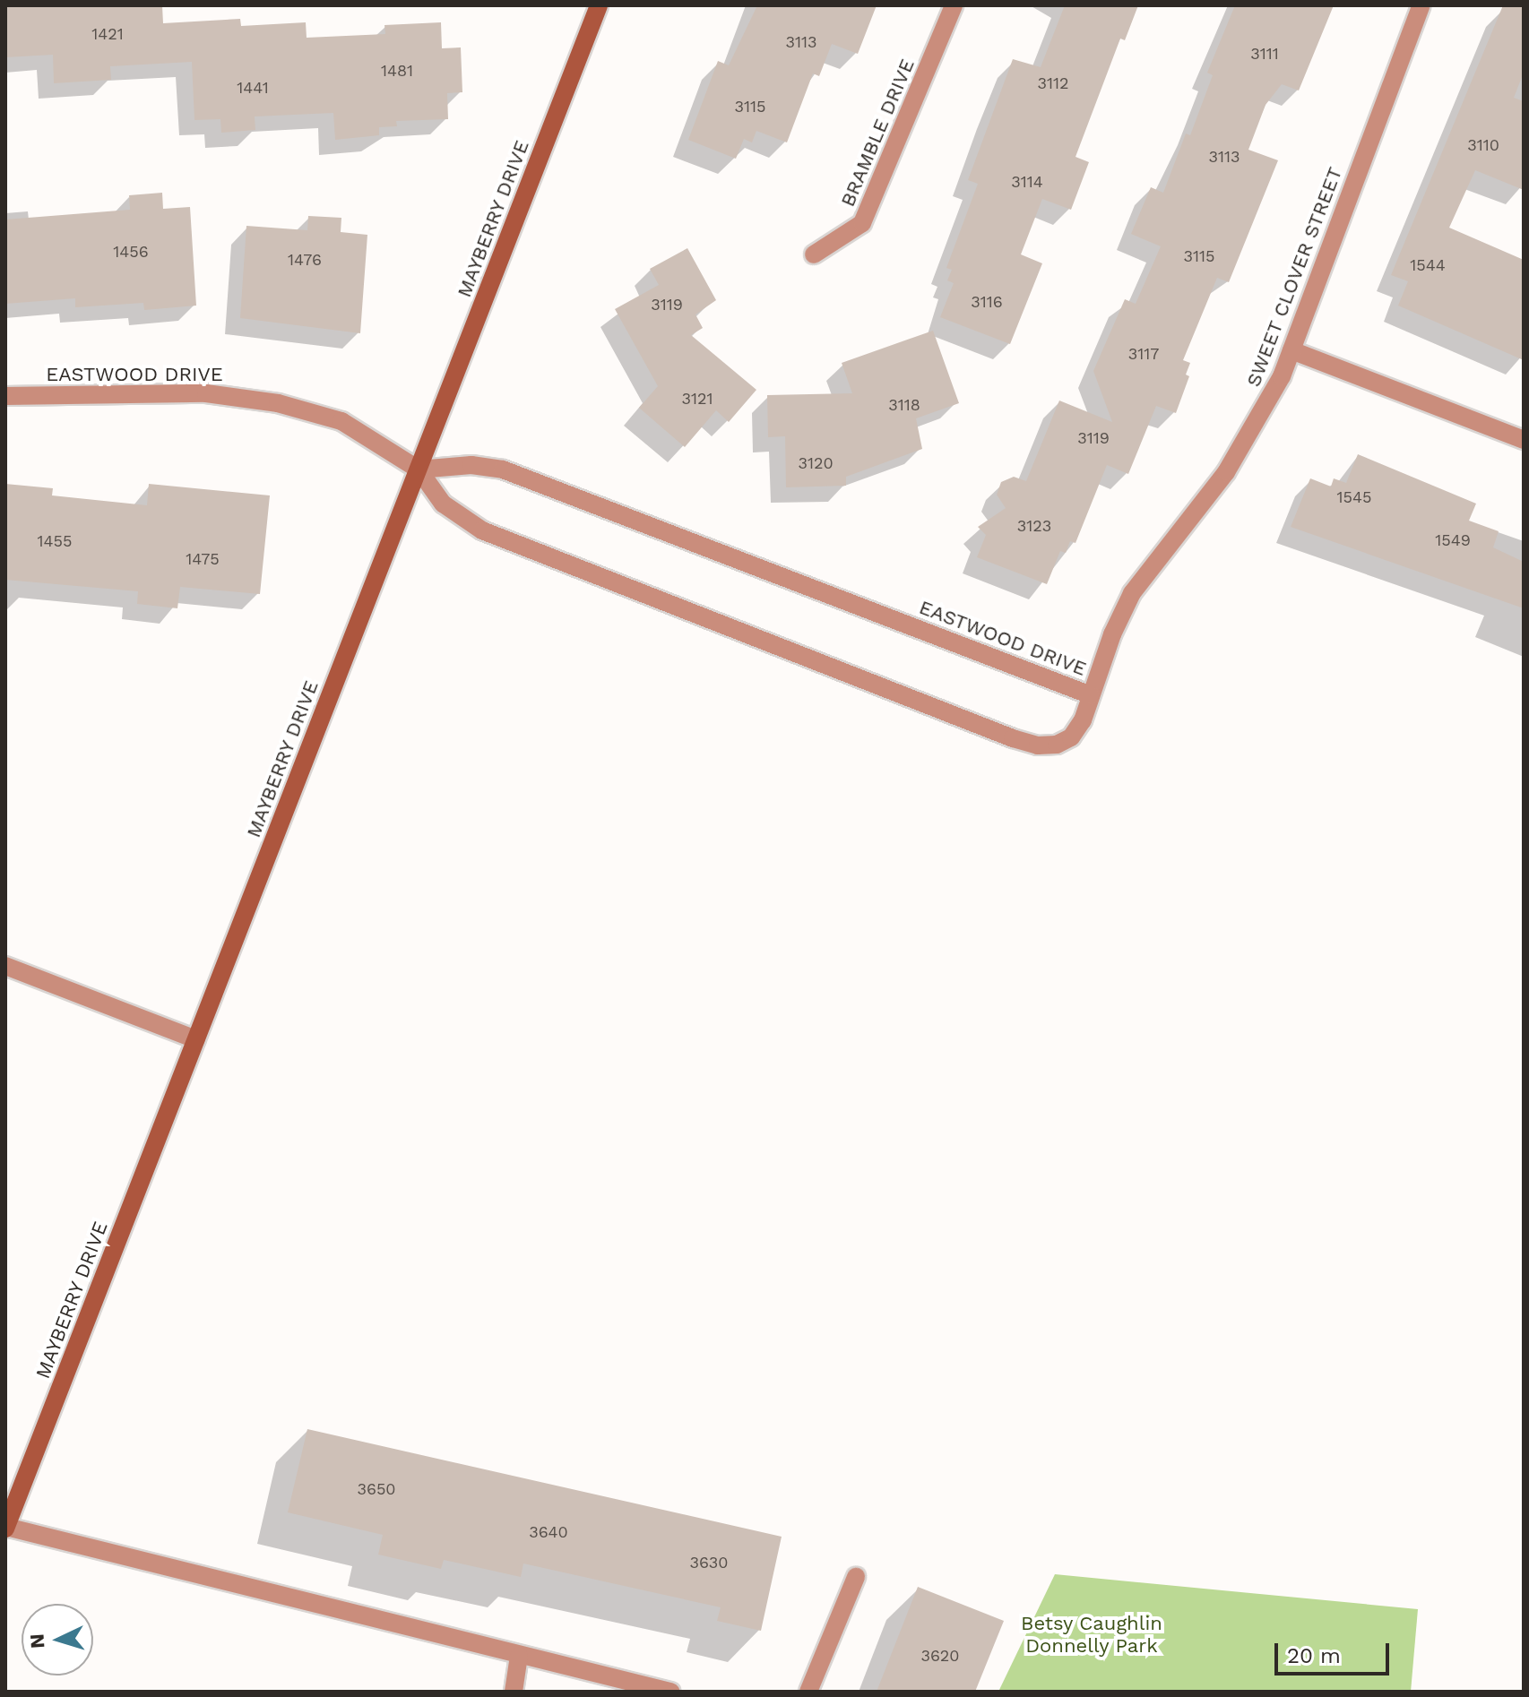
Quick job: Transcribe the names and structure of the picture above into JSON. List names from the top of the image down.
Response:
{
  "streets": {
    "main road": ["MAYBERRY DRIVE"],
    "street": ["BRAMBLE DRIVE", "SWEET CLOVER STREET", "EASTWOOD DRIVE"]
  },
  "crossings": [
    ["MAYBERRY DRIVE", "EASTWOOD DRIVE"],
    ["SWEET CLOVER STREET", "EASTWOOD DRIVE"]
  ],
  "parks": ["Betsy Caughlin Donnelly Park"],
  "house_numbers": [
    "1421",
    "3113",
    "3111",
    "1481",
    "3112",
    "1441",
    "3115",
    "3110",
    "3113",
    "3114",
    "1456",
    "3115",
    "1476",
    "1544",
    "3116",
    "3119",
    "3117",
    "3121",
    "3118",
    "3119",
    "3120",
    "1545",
    "3123",
    "1549",
    "1455",
    "1475",
    "3650",
    "3640",
    "3630",
    "3620"
  ],
  "scale_bar": "20 m",
  "north": "left"
}
